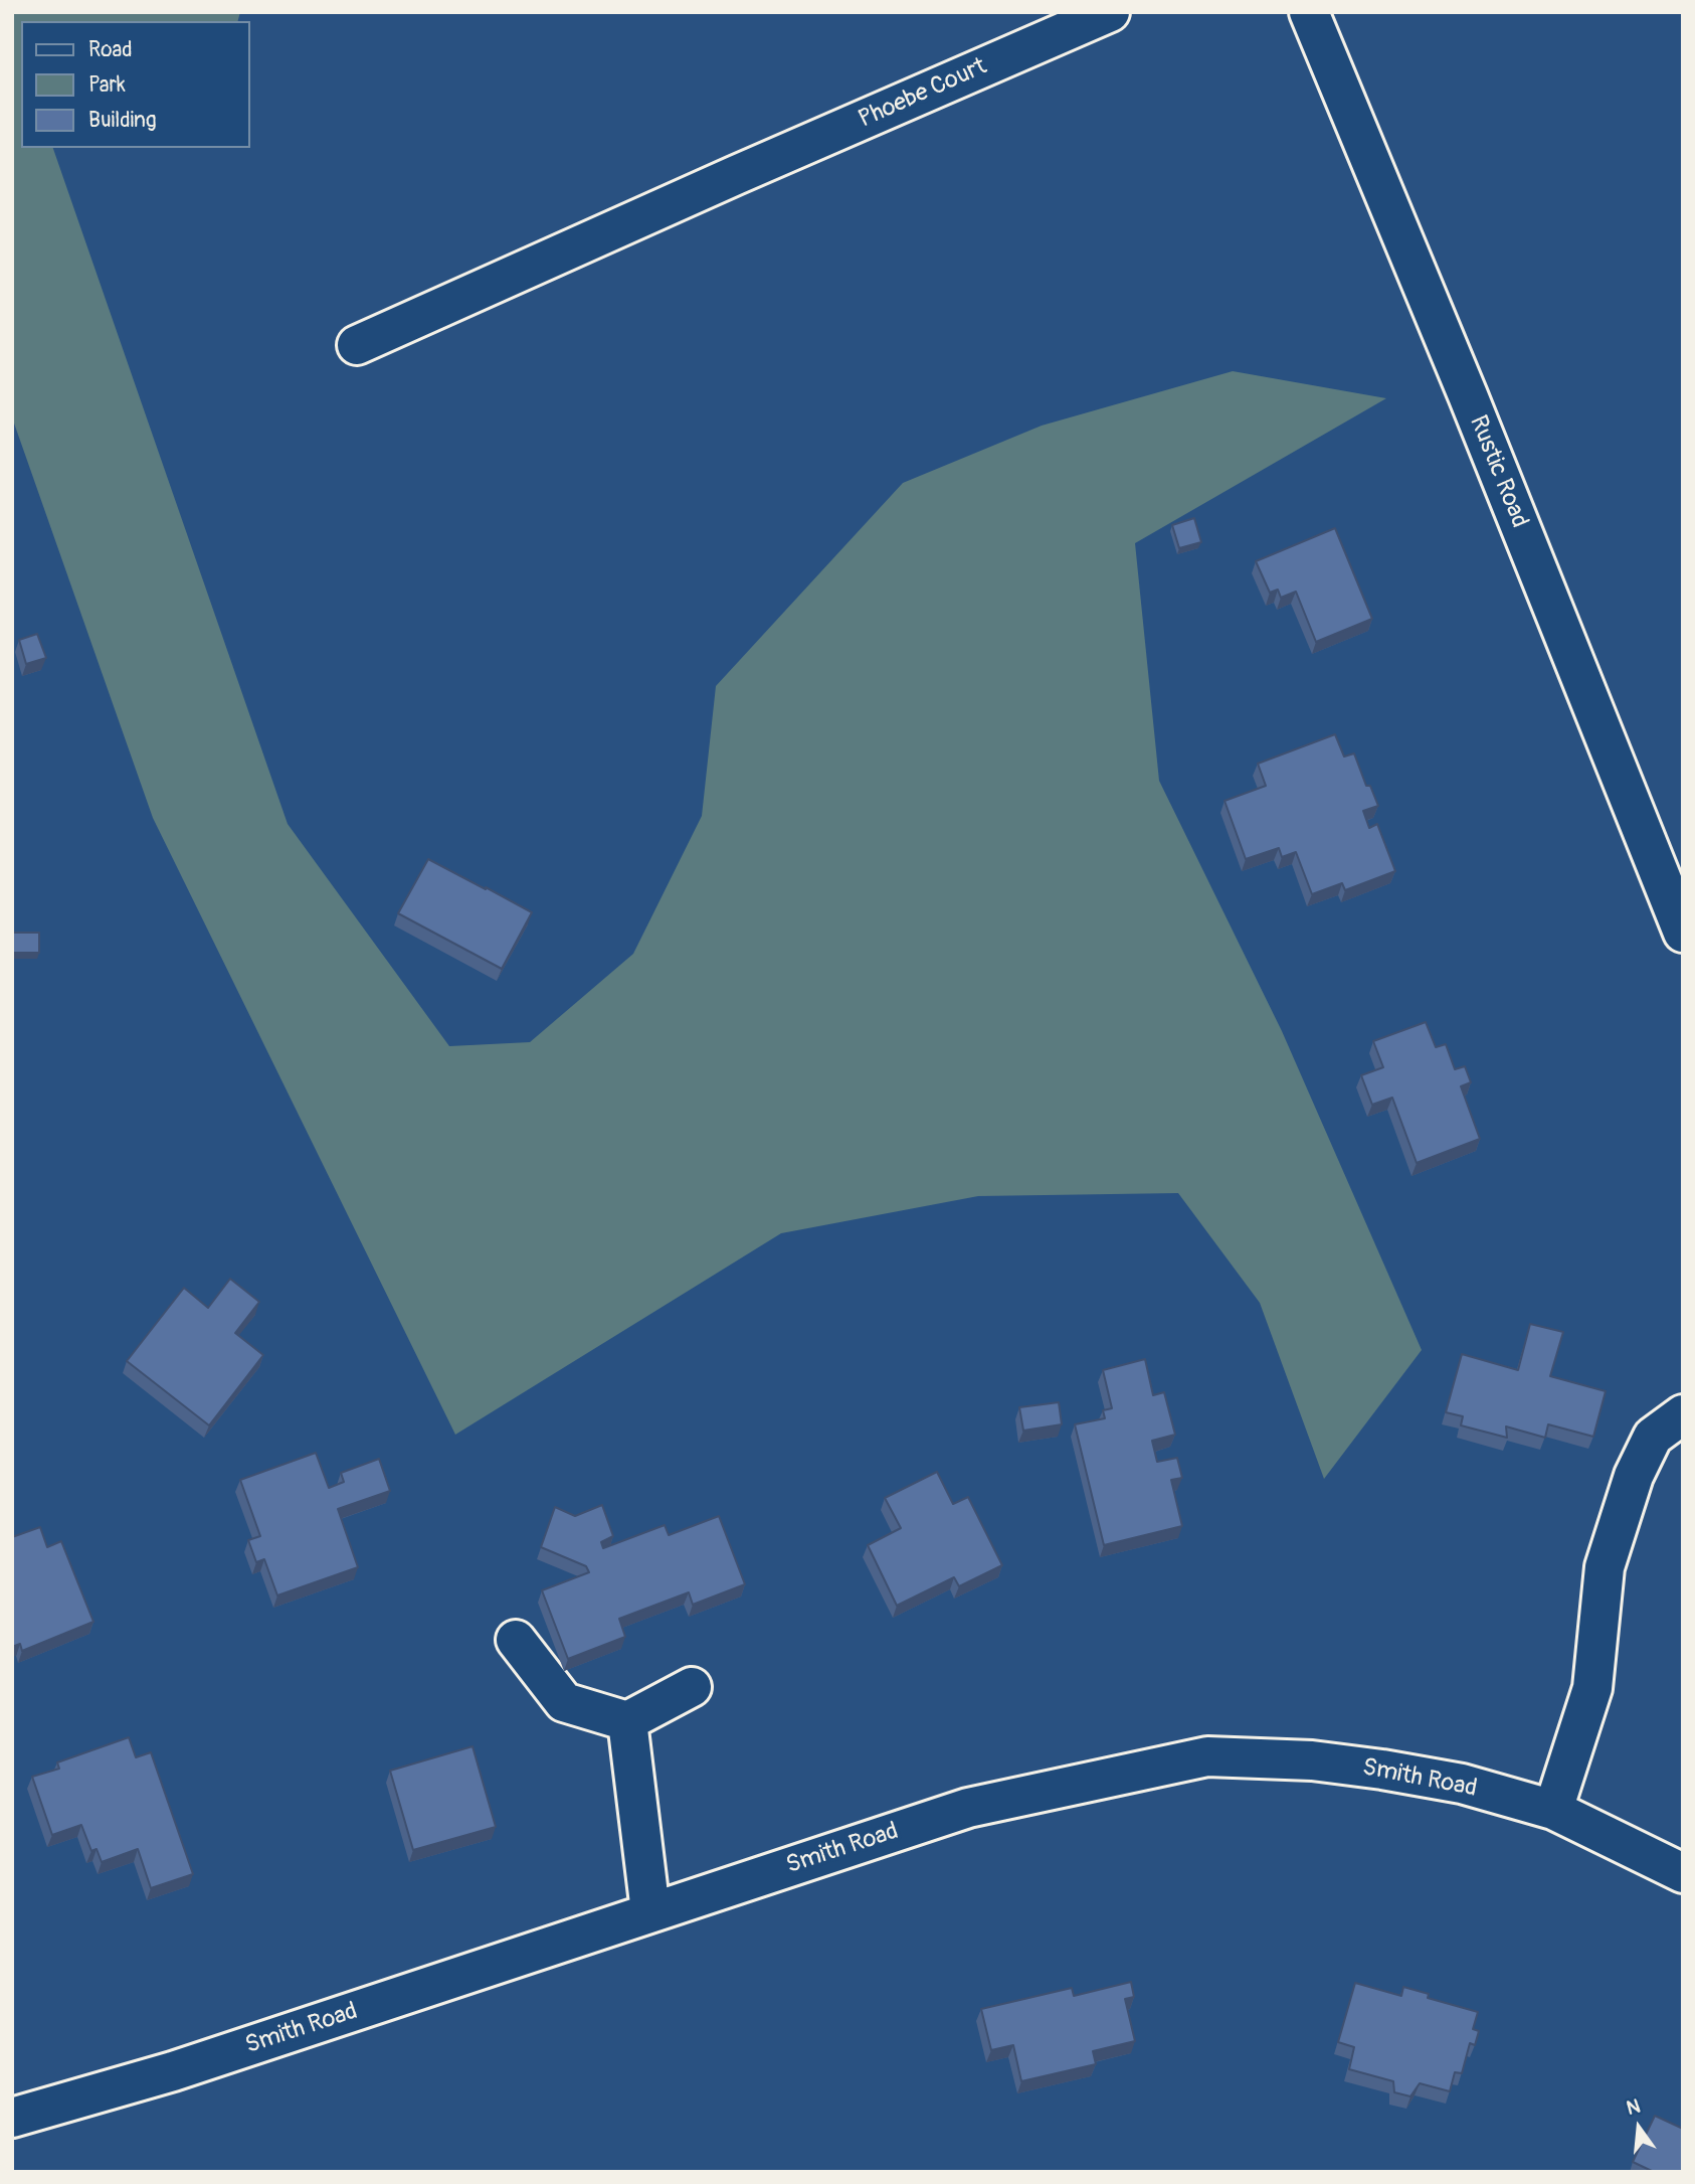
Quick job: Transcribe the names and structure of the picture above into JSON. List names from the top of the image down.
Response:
{
  "streets": {
    "street": ["Phoebe Court", "Rustic Road", "Smith Road"]
  },
  "legend": ["Road", "Park", "Building"],
  "north": "top"
}
